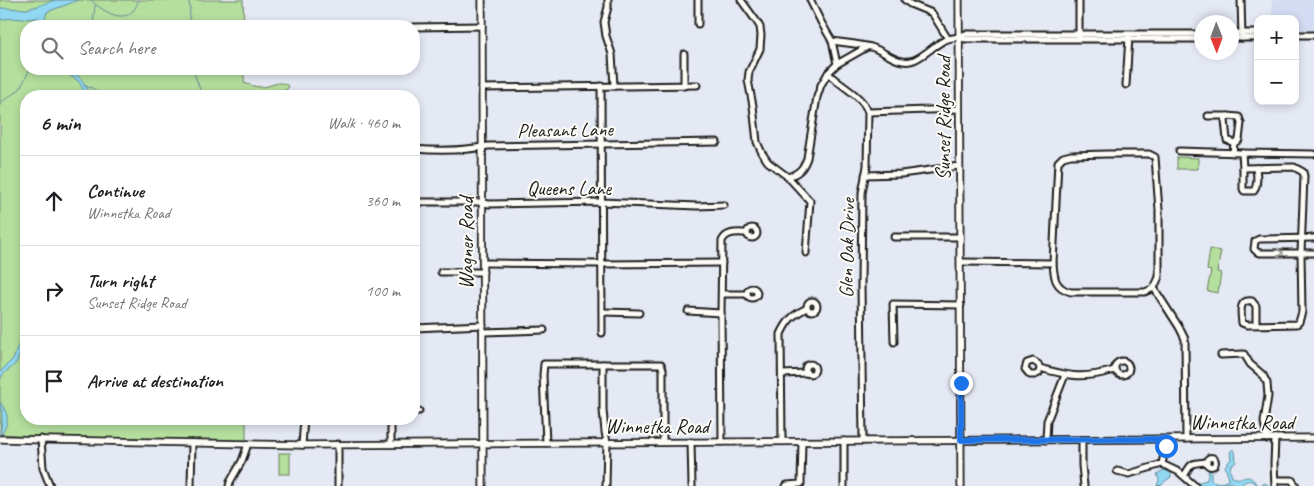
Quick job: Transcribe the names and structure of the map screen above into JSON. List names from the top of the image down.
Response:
{
  "streets": {
    "street": [
      "Sunset Ridge Road",
      "Pleasant Lane",
      "Queens Lane",
      "Wagner Road",
      "Glen Oak Drive",
      "Winnetka Road"
    ]
  },
  "crossings": [
    ["Sunset Ridge Road", "Winnetka Road"],
    ["Pleasant Lane", "Wagner Road"],
    ["Queens Lane", "Wagner Road"],
    ["Wagner Road", "Winnetka Road"],
    ["Glen Oak Drive", "Winnetka Road"]
  ],
  "north": "bottom",
  "page": {
    "map_buttons": ["+", "−"],
    "search": "Search here",
    "heading": ["6 min", "Walk · 460 m"],
    "list": [
      ["Continue", "Winnetka Road", "360 m"],
      ["Turn right", "Sunset Ridge Road", "100 m"],
      "Arrive at destination"
    ]
  }
}
